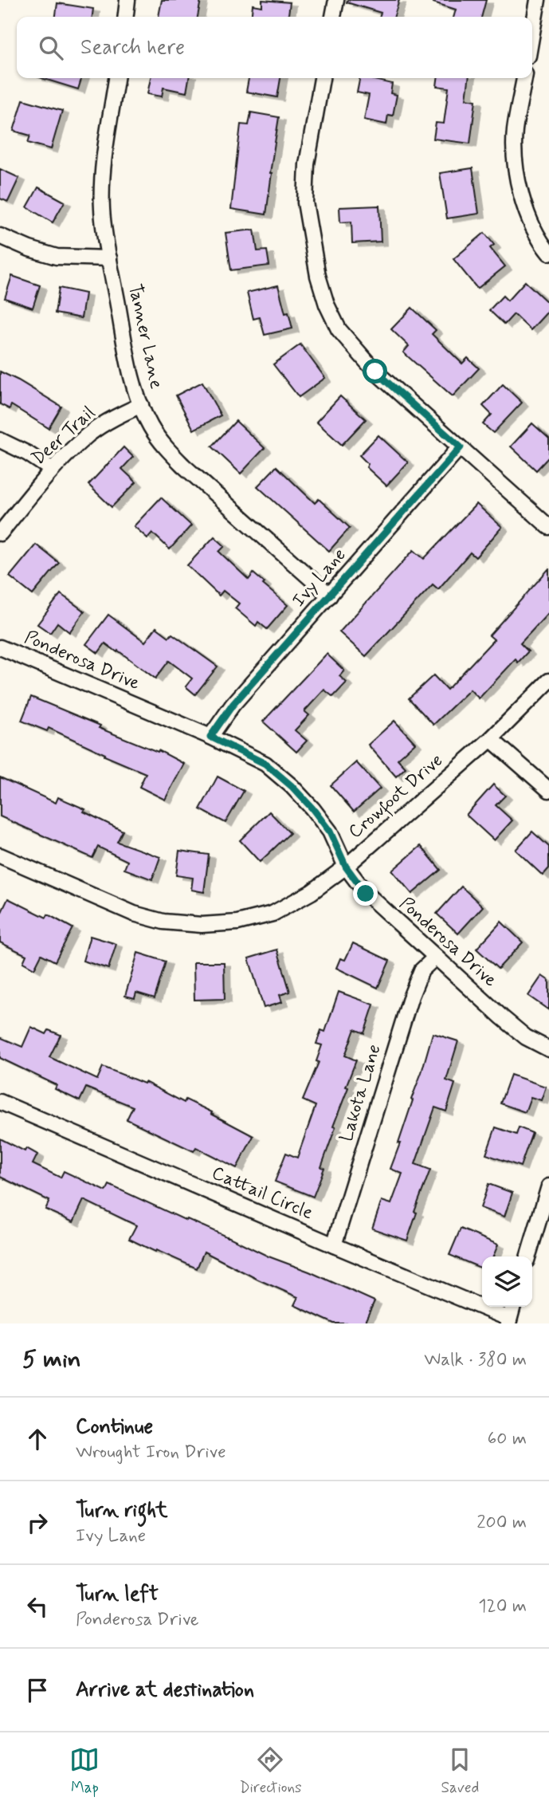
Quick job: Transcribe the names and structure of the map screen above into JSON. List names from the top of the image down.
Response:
{
  "streets": {
    "street": [
      "Tanner Lane",
      "Deer Trail",
      "Ivy Lane",
      "Ponderosa Drive",
      "Crowfoot Drive",
      "Lakota Lane",
      "Cattail Circle"
    ]
  },
  "crossings": [
    ["Tanner Lane", "Deer Trail"],
    ["Tanner Lane", "Ivy Lane"],
    ["Ivy Lane", "Ponderosa Drive"],
    ["Ponderosa Drive", "Crowfoot Drive"],
    ["Ponderosa Drive", "Lakota Lane"],
    ["Lakota Lane", "Cattail Circle"]
  ],
  "page": {
    "search": "Search here",
    "heading": ["5 min", "Walk · 380 m"],
    "list": [
      ["Continue", "Wrought Iron Drive", "60 m"],
      ["Turn right", "Ivy Lane", "200 m"],
      ["Turn left", "Ponderosa Drive", "120 m"],
      "Arrive at destination"
    ],
    "nav": ["Map", "Directions", "Saved"]
  }
}
